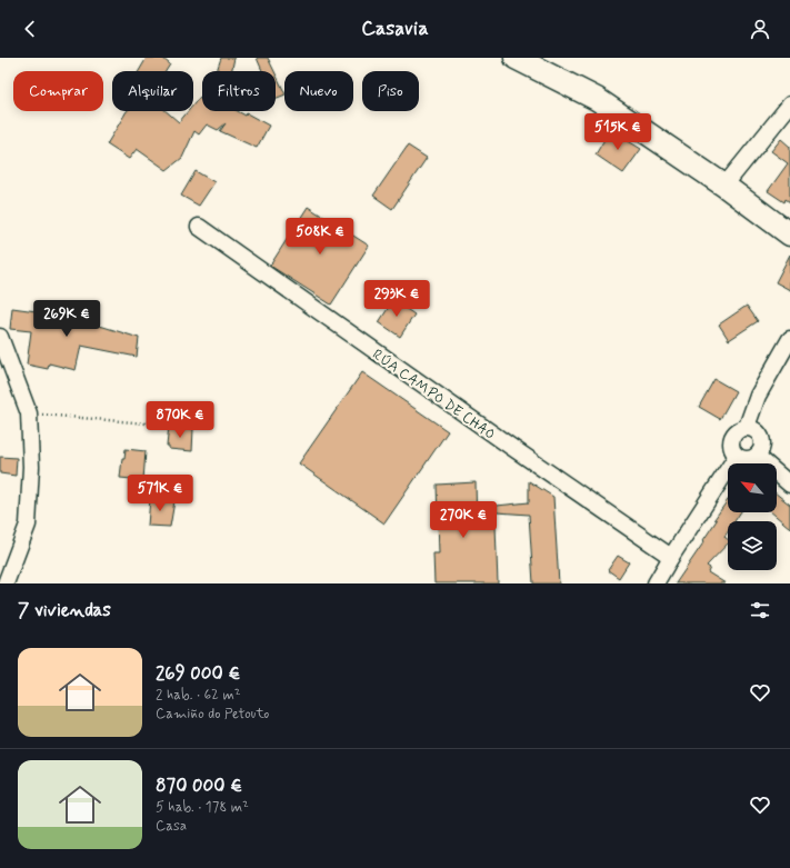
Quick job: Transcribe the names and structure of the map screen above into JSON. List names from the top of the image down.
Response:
{
  "streets": {
    "street": ["RÚA CAMPO DE CHAO"]
  },
  "north": "top left",
  "page": {
    "header": "Casavia",
    "chip": [
      "Comprar",
      "Alquilar",
      "Filtros",
      "Nuevo",
      "Piso"
    ],
    "price": [
      "515K €",
      "508K €",
      "293K €",
      "269K €",
      "870K €",
      "571K €",
      "270K €"
    ],
    "heading": "7 viviendas",
    "list": [
      {
        "name": "269 000 €",
        "note": "2 hab. · 62 m² · Camiño do Petouto"
      },
      {
        "name": "870 000 €",
        "note": "5 hab. · 178 m² · Casa"
      }
    ]
  }
}
